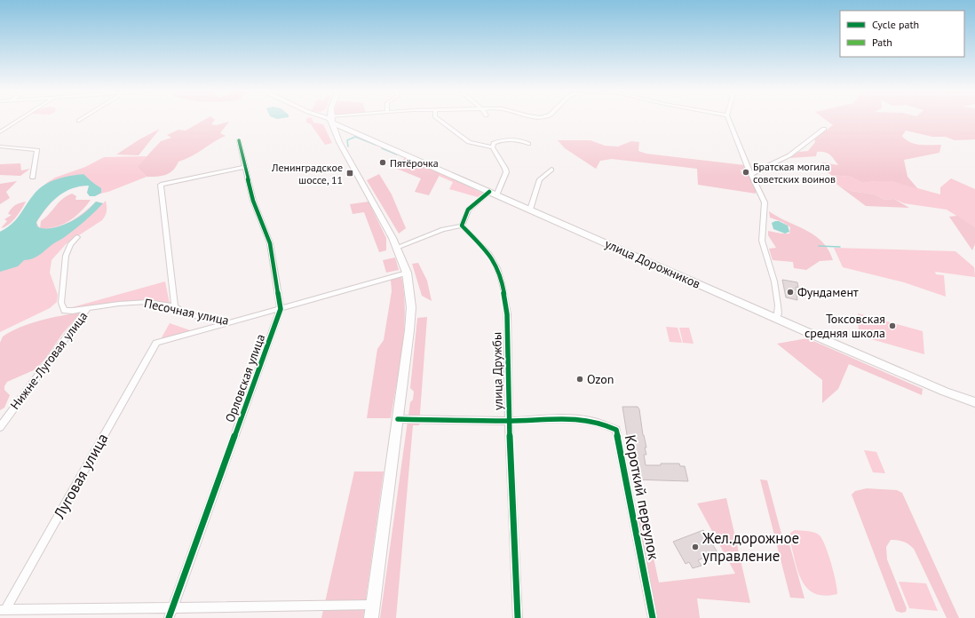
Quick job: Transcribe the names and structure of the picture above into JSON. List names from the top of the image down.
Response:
{
  "streets": {
    "main road": ["улица Дорожников"],
    "street": [
      "Песочная улица",
      "Нижне-Луговая улица",
      "улица Дружбы",
      "Орловская улица",
      "Луговая улица",
      "Короткий переулок"
    ]
  },
  "crossings": [
    ["Песочная улица", "Нижне-Луговая улица"],
    ["Песочная улица", "Орловская улица"],
    ["Песочная улица", "Луговая улица"],
    ["улица Дружбы", "Короткий переулок"]
  ],
  "places": {
    "other": [
      "Пятёрочка",
      "Братская могила советских воинов",
      "Фундамент",
      "Токсовская средняя школа",
      "Ozon",
      "Жел.дорожное управление"
    ],
    "transit": ["Ленинградское шоссе, 11"]
  },
  "legend": ["Cycle path", "Path"]
}
